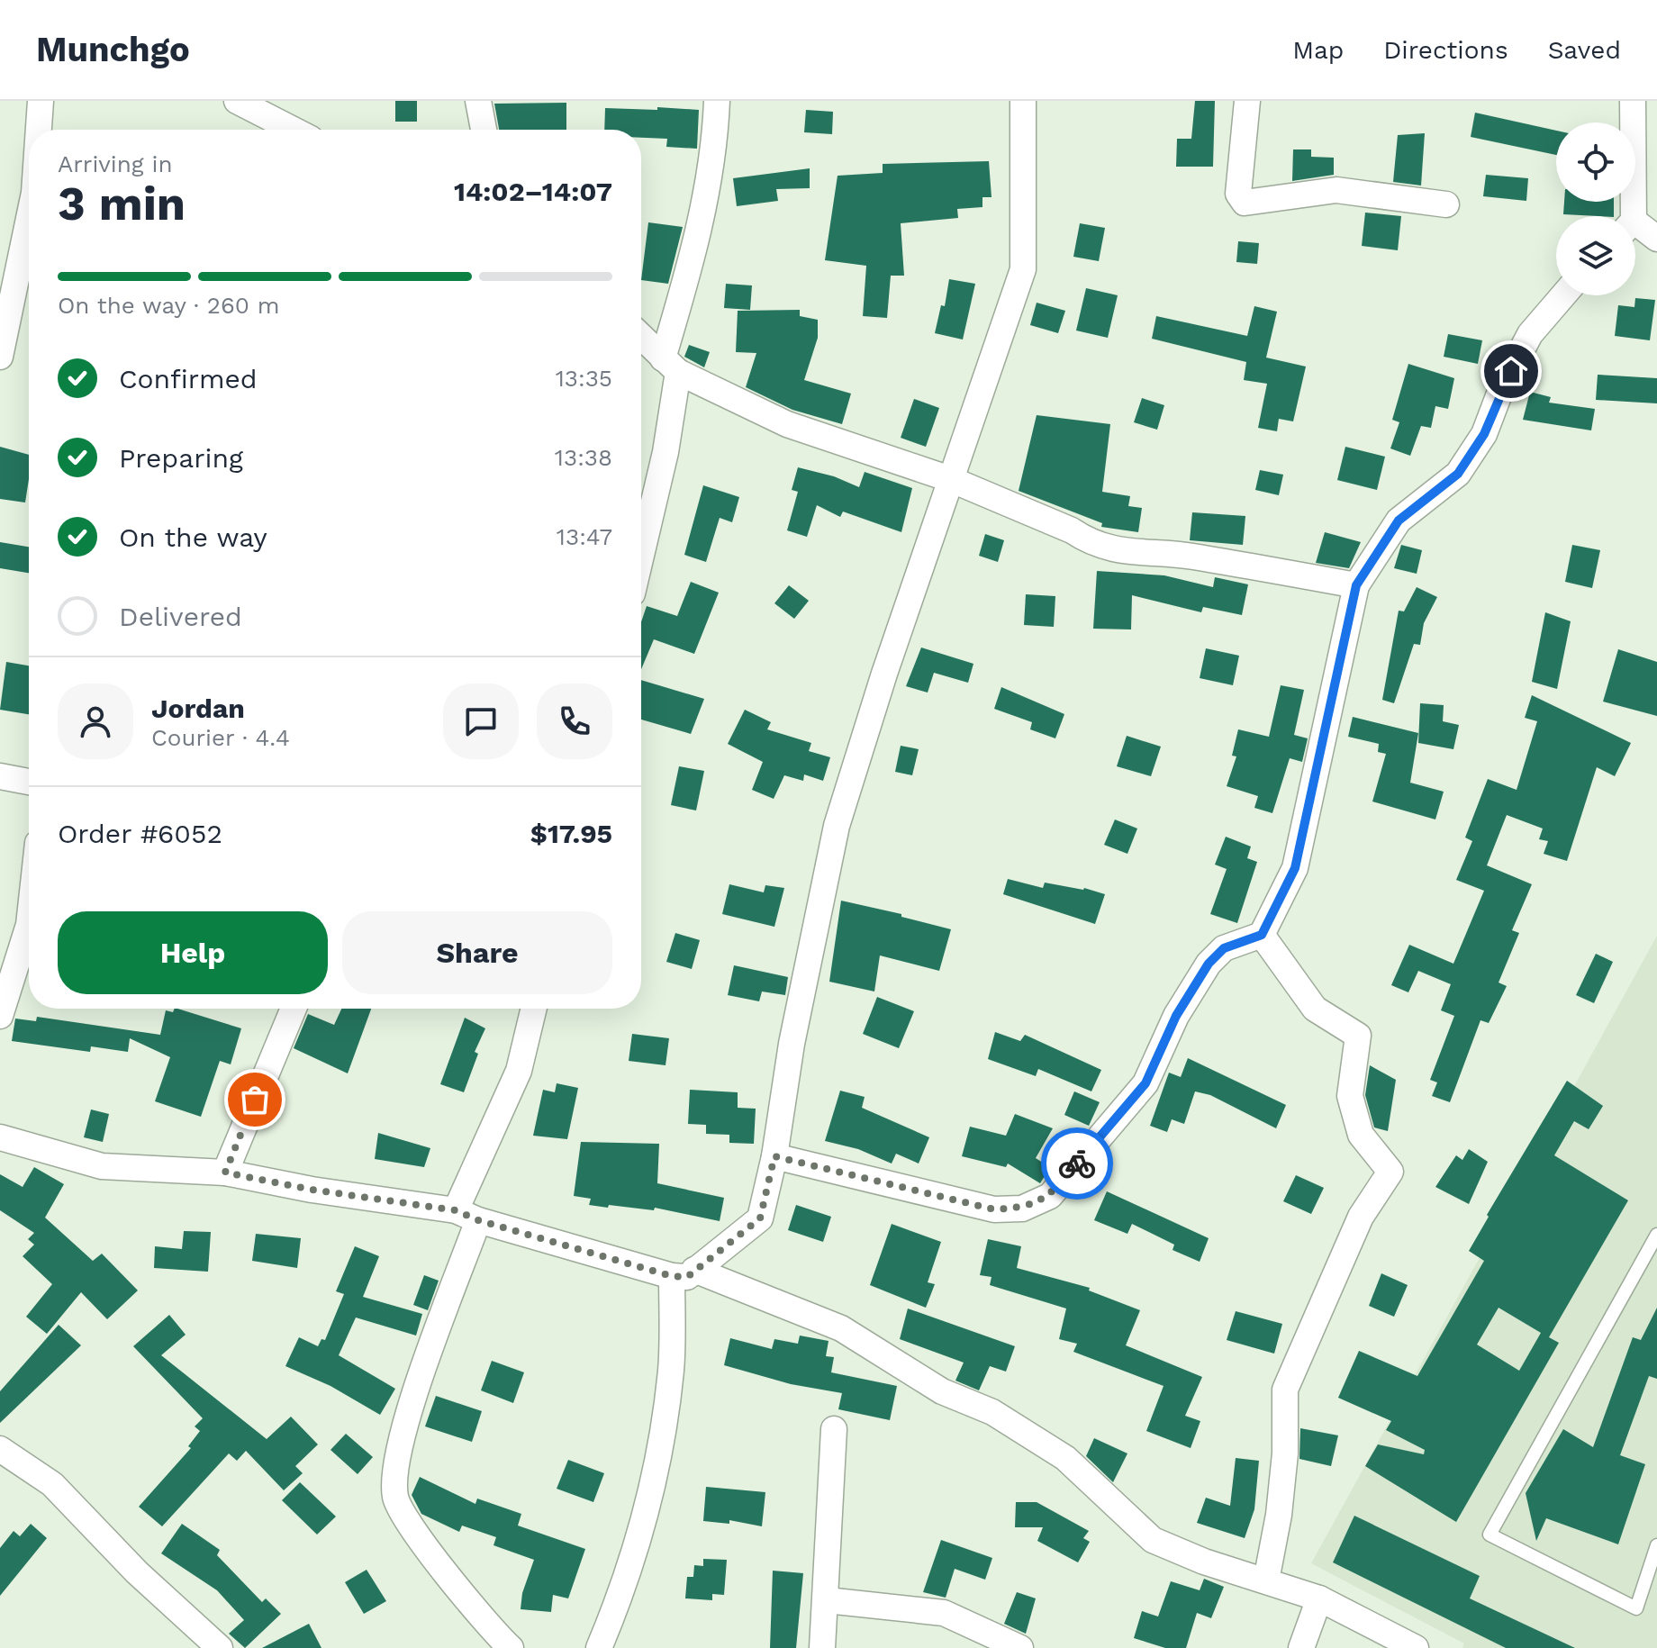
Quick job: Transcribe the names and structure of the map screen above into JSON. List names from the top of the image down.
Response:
{
  "page": {
    "header": "Munchgo",
    "nav": ["Map", "Directions", "Saved"],
    "heading": ["3 min", "Arriving in", "14:02–14:07"],
    "panel": [
      "Jordan",
      "Courier · 4.4",
      "Order #6052",
      "$17.95"
    ],
    "bar": "On the way · 260 m",
    "list": [
      ["Confirmed", "13:35"],
      ["Preparing", "13:38"],
      ["On the way", "13:47"],
      "Delivered"
    ],
    "buttons": ["Help", "Share"]
  }
}
